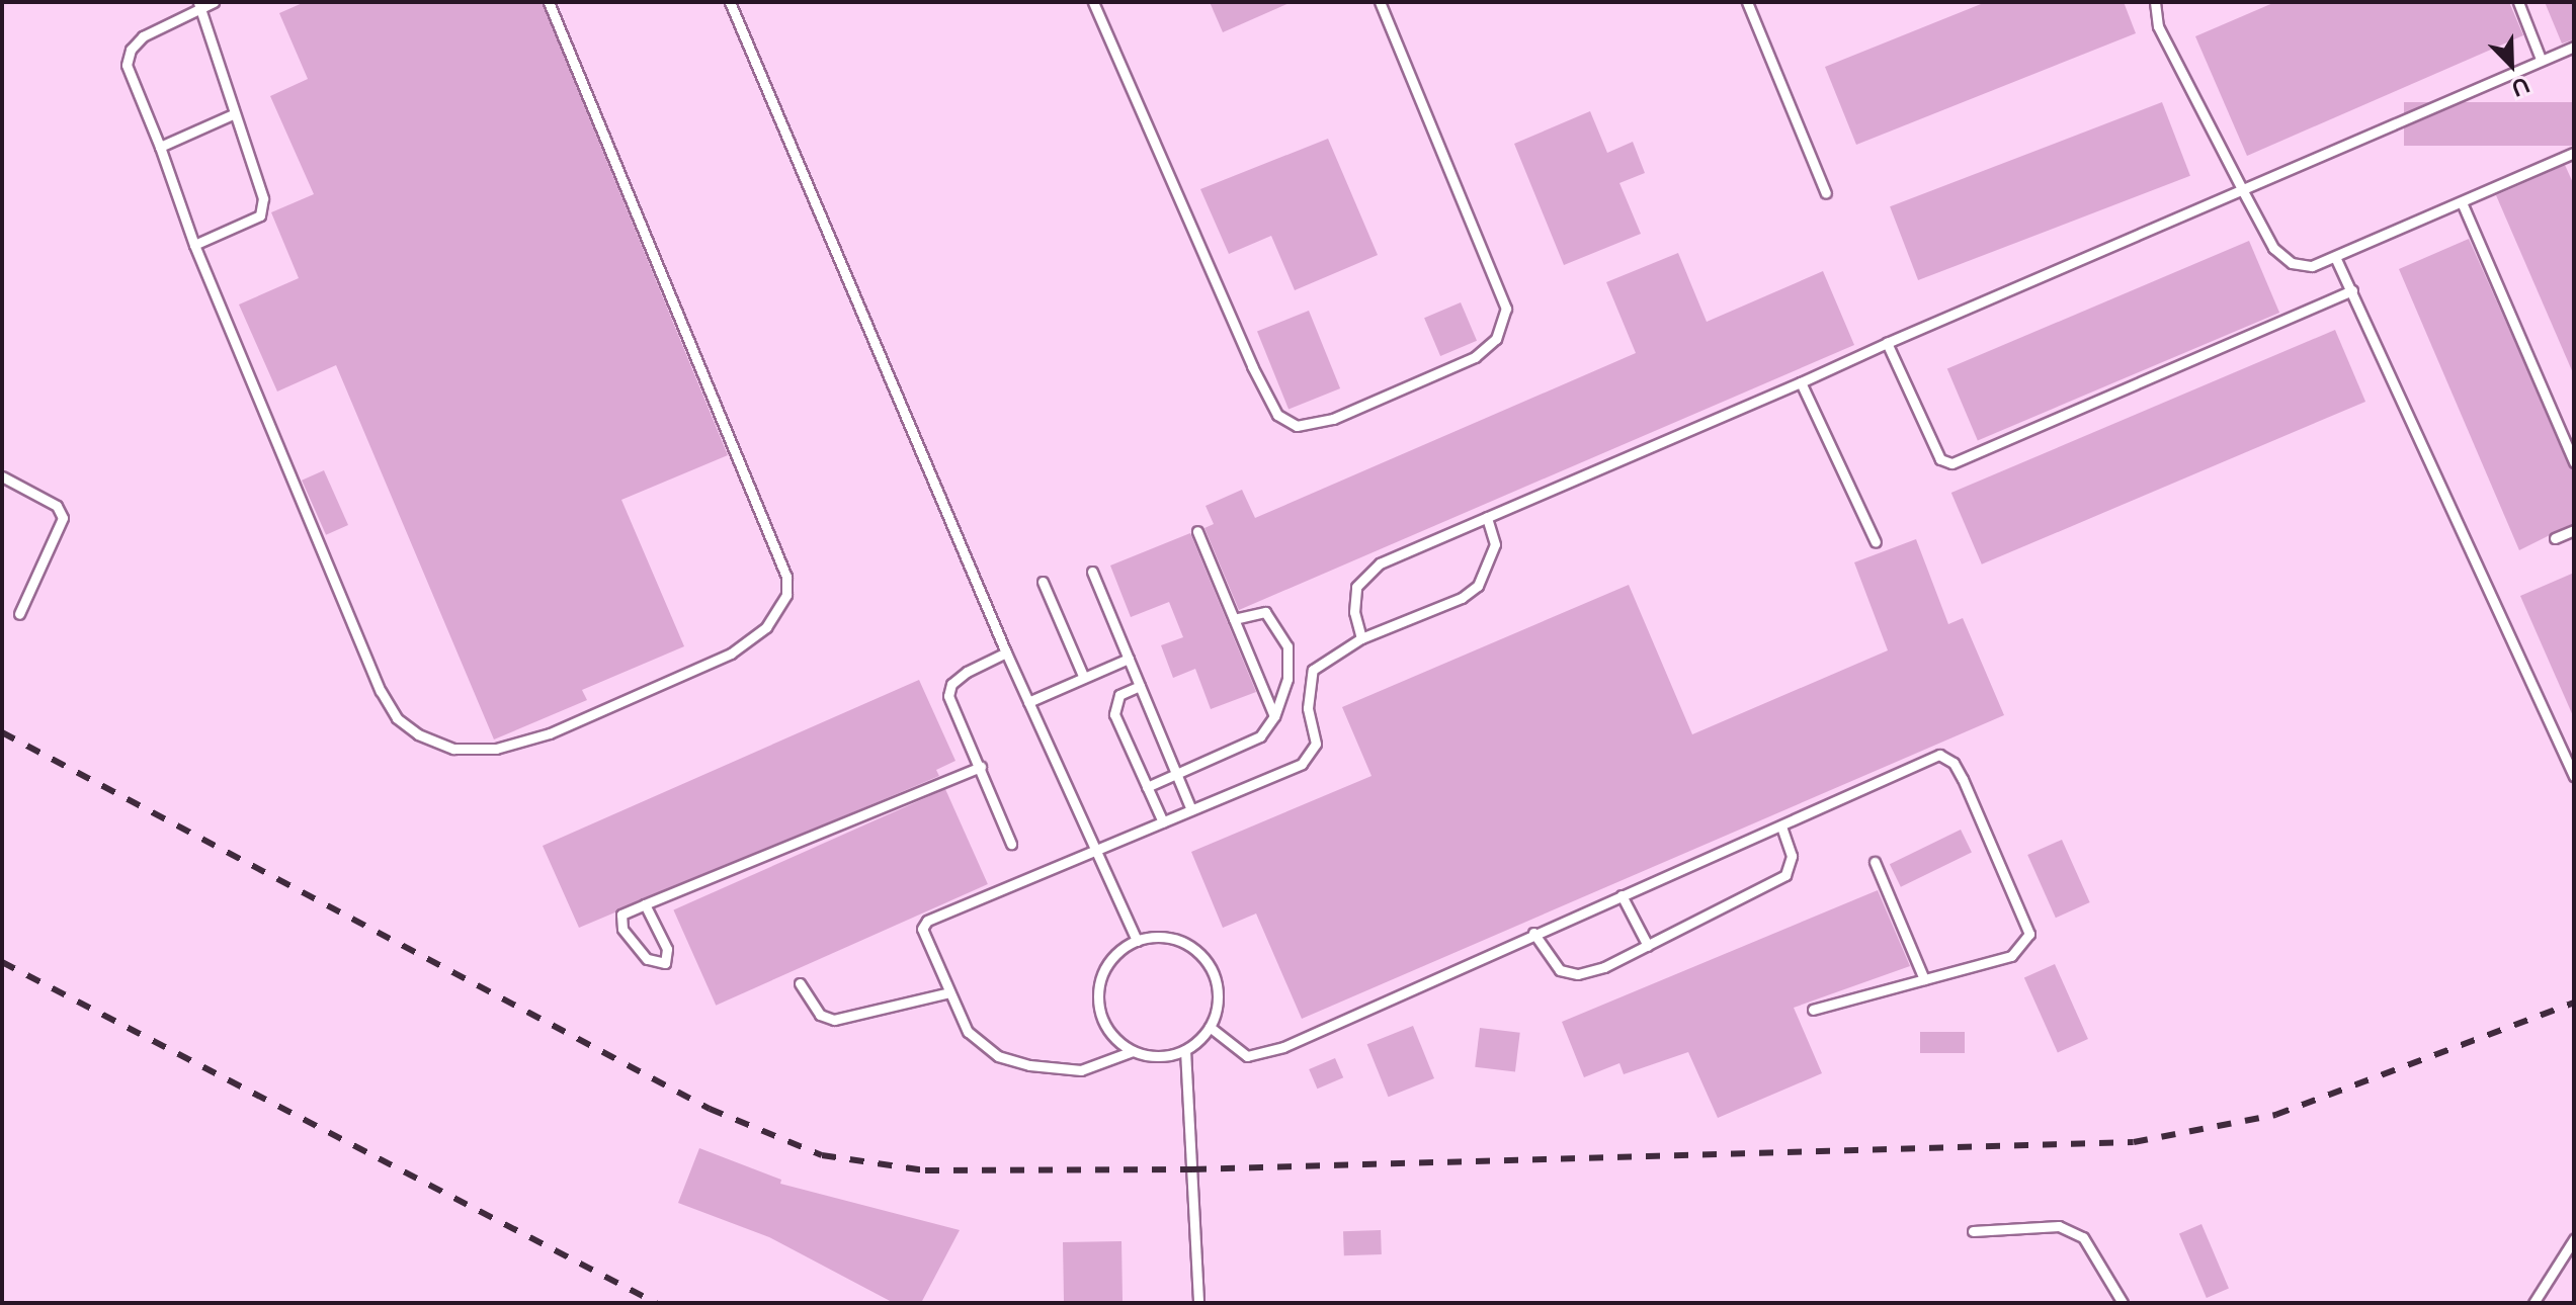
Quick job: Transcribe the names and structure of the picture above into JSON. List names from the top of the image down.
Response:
{
  "north": "bottom right"
}
